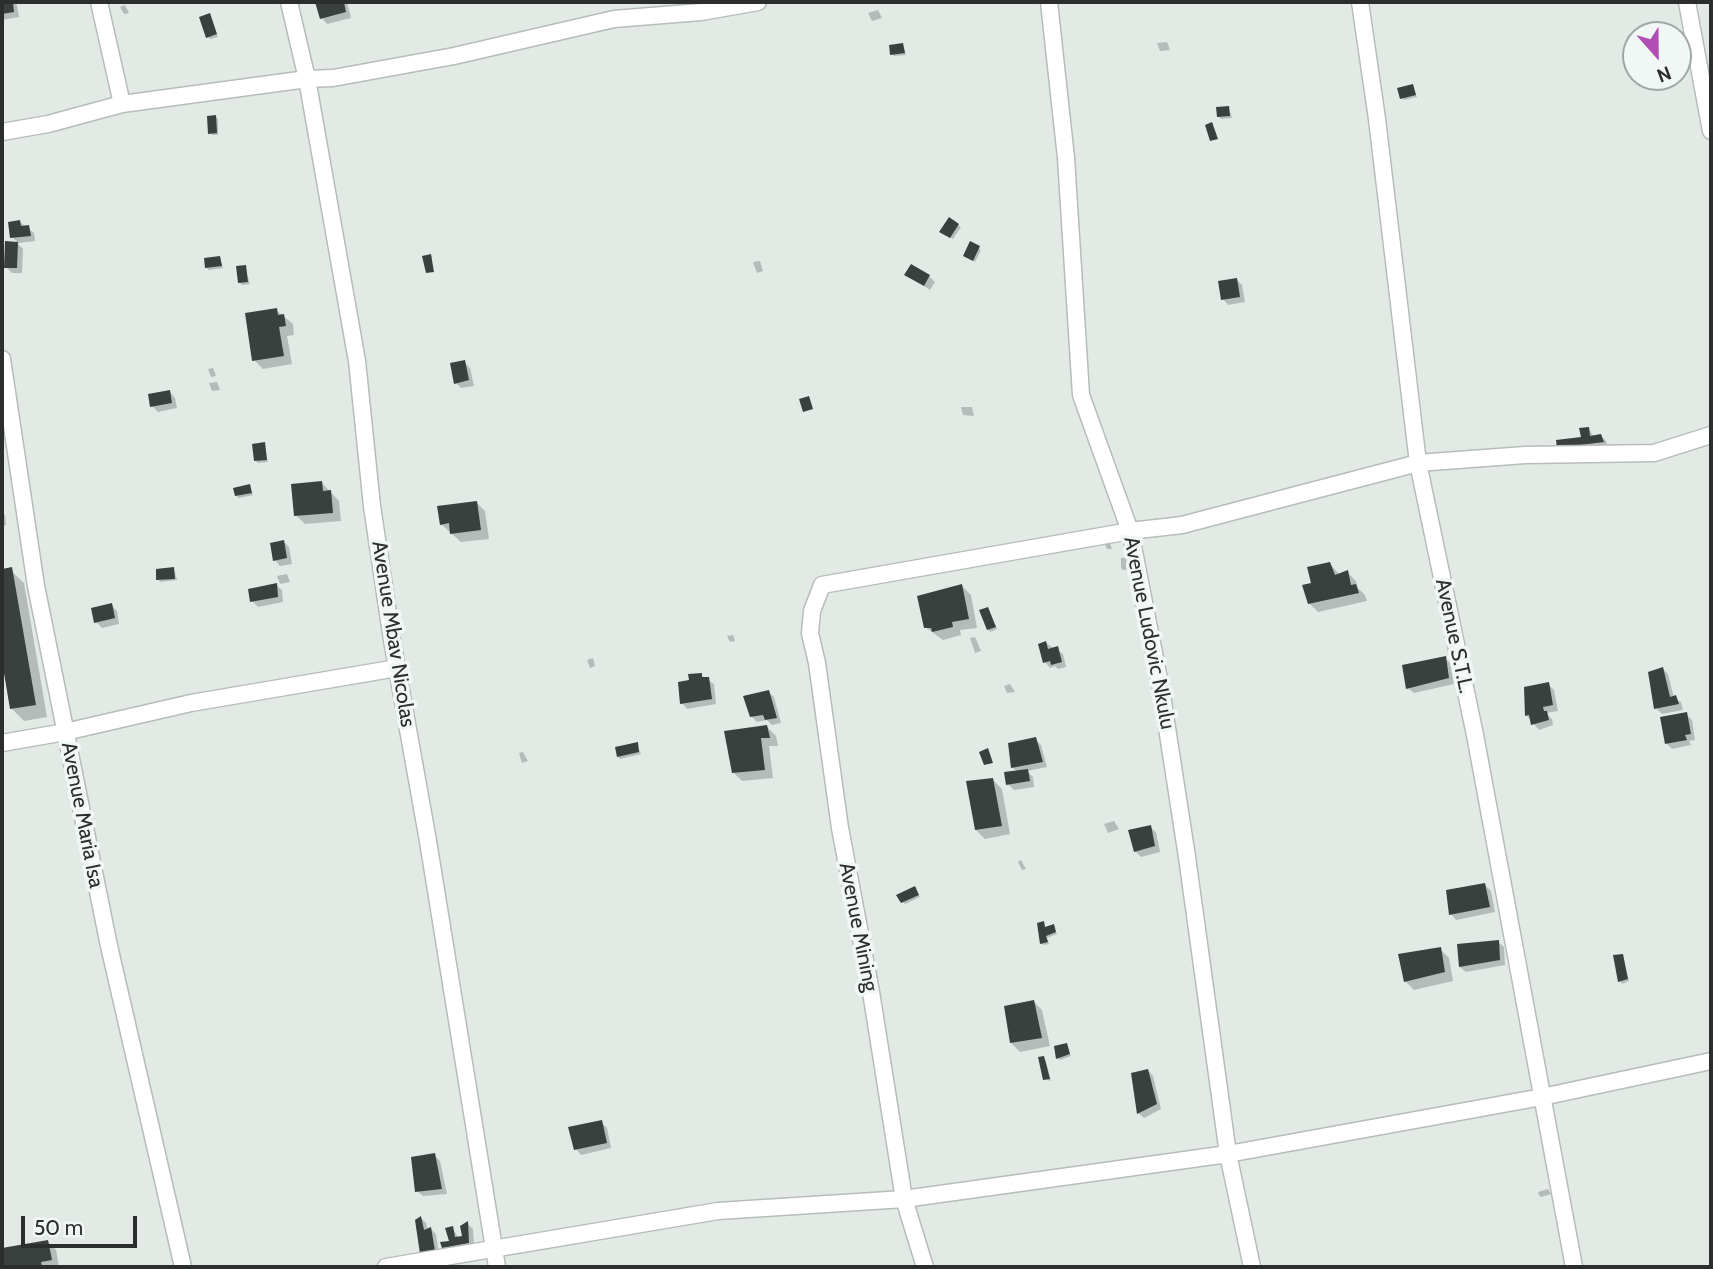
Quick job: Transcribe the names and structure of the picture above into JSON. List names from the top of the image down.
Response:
{
  "streets": {
    "street": [
      "Avenue Ludovic Nkulu",
      "Avenue Mbav Nicolas",
      "Avenue S.T.L.",
      "Avenue Maria Isa",
      "Avenue Mining"
    ]
  },
  "crossings": [
    ["Avenue Ludovic Nkulu", "Avenue Mining"]
  ],
  "scale_bar": "50 m",
  "north": "bottom"
}
